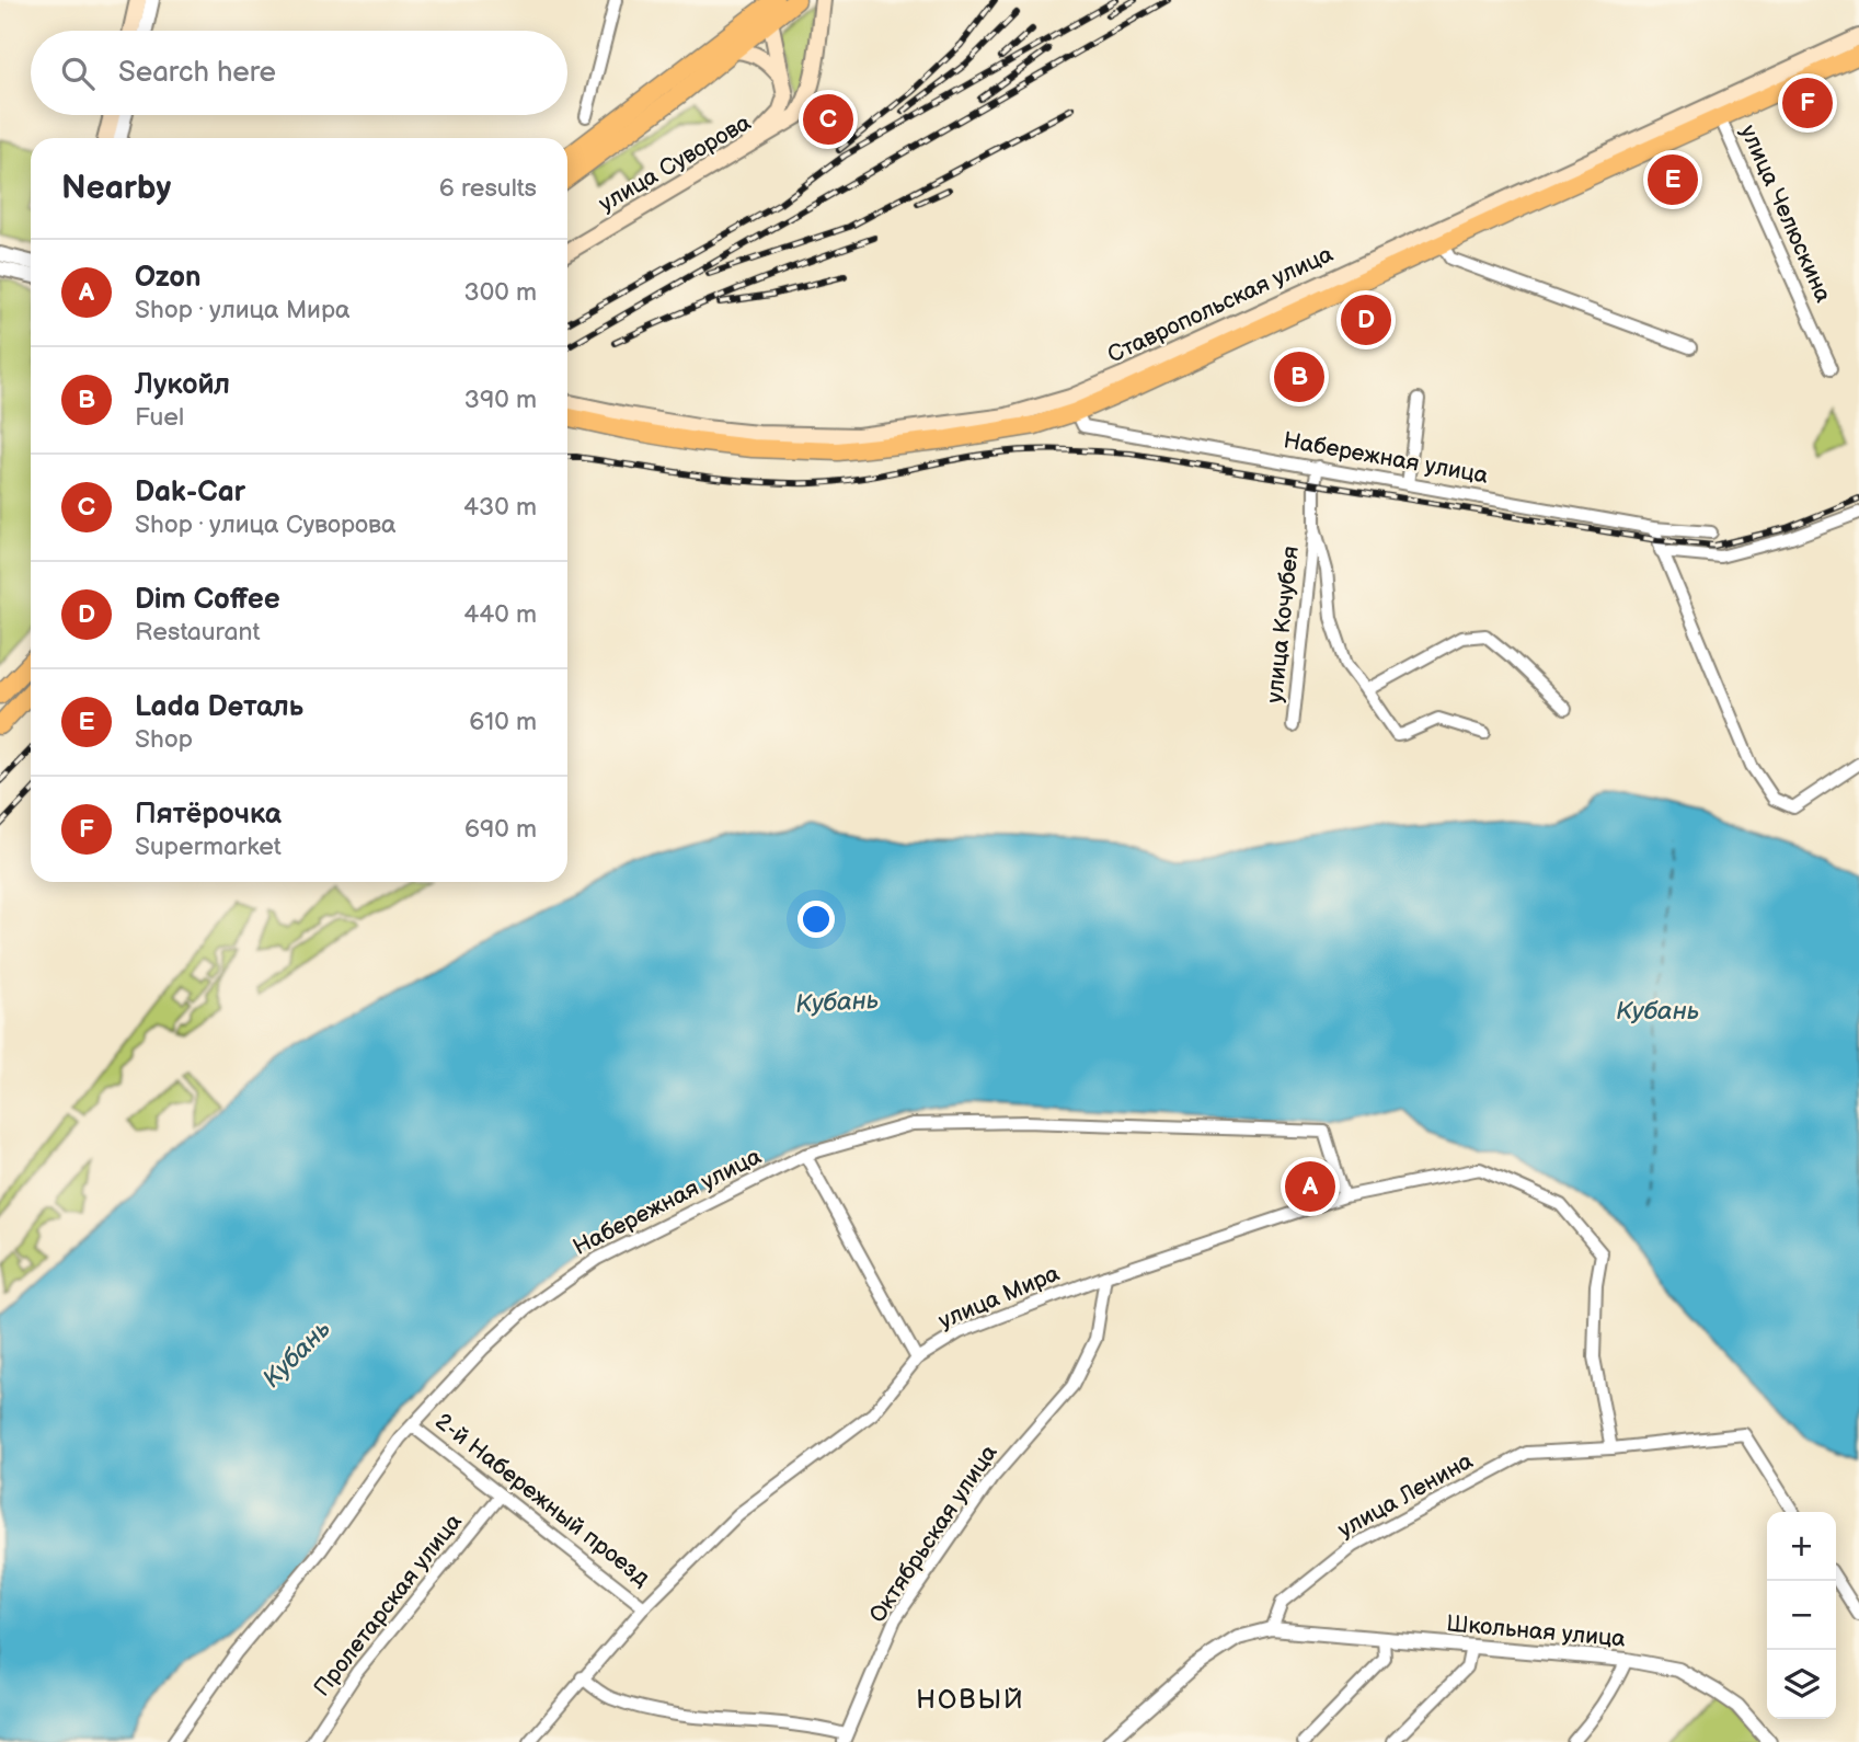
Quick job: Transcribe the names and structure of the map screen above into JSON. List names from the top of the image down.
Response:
{
  "streets": {
    "main road": ["улица Суворова", "Ставропольская улица"],
    "street": [
      "улица Челюскина",
      "Набережная улица",
      "улица Кочубея",
      "улица Мира",
      "улица Ленина",
      "2-й Набережный проезд",
      "Октябрьская улица",
      "Пролетарская улица",
      "Школьная улица"
    ]
  },
  "crossings": [
    ["улица Челюскина", "Ставропольская улица"],
    ["Ставропольская улица", "Набережная улица"],
    ["Набережная улица", "улица Кочубея"],
    ["Набережная улица", "улица Мира"],
    ["Набережная улица", "2-й Набережный проезд"],
    ["улица Мира", "улица Ленина"],
    ["улица Мира", "2-й Набережный проезд"],
    ["улица Мира", "Октябрьская улица"],
    ["улица Ленина", "Школьная улица"],
    ["2-й Набережный проезд", "Пролетарская улица"]
  ],
  "districts": ["НОВЫЙ"],
  "water": ["Кубань"],
  "page": {
    "search": "Search here",
    "pins": [
      "F",
      "C",
      "E",
      "D",
      "B",
      "A"
    ],
    "heading": ["Nearby", "6 results"],
    "list": [
      {
        "mark": "A",
        "name": "Ozon",
        "note": "Shop · улица Мира",
        "value": "300 m"
      },
      {
        "mark": "B",
        "name": "Лукойл",
        "note": "Fuel",
        "value": "390 m"
      },
      {
        "mark": "C",
        "name": "Dak-Car",
        "note": "Shop · улица Суворова",
        "value": "430 m"
      },
      {
        "mark": "D",
        "name": "Dim Coffee",
        "note": "Restaurant",
        "value": "440 m"
      },
      {
        "mark": "E",
        "name": "Lada Dеталь",
        "note": "Shop",
        "value": "610 m"
      },
      {
        "mark": "F",
        "name": "Пятёрочка",
        "note": "Supermarket",
        "value": "690 m"
      }
    ],
    "map_buttons": ["+", "−"]
  }
}
